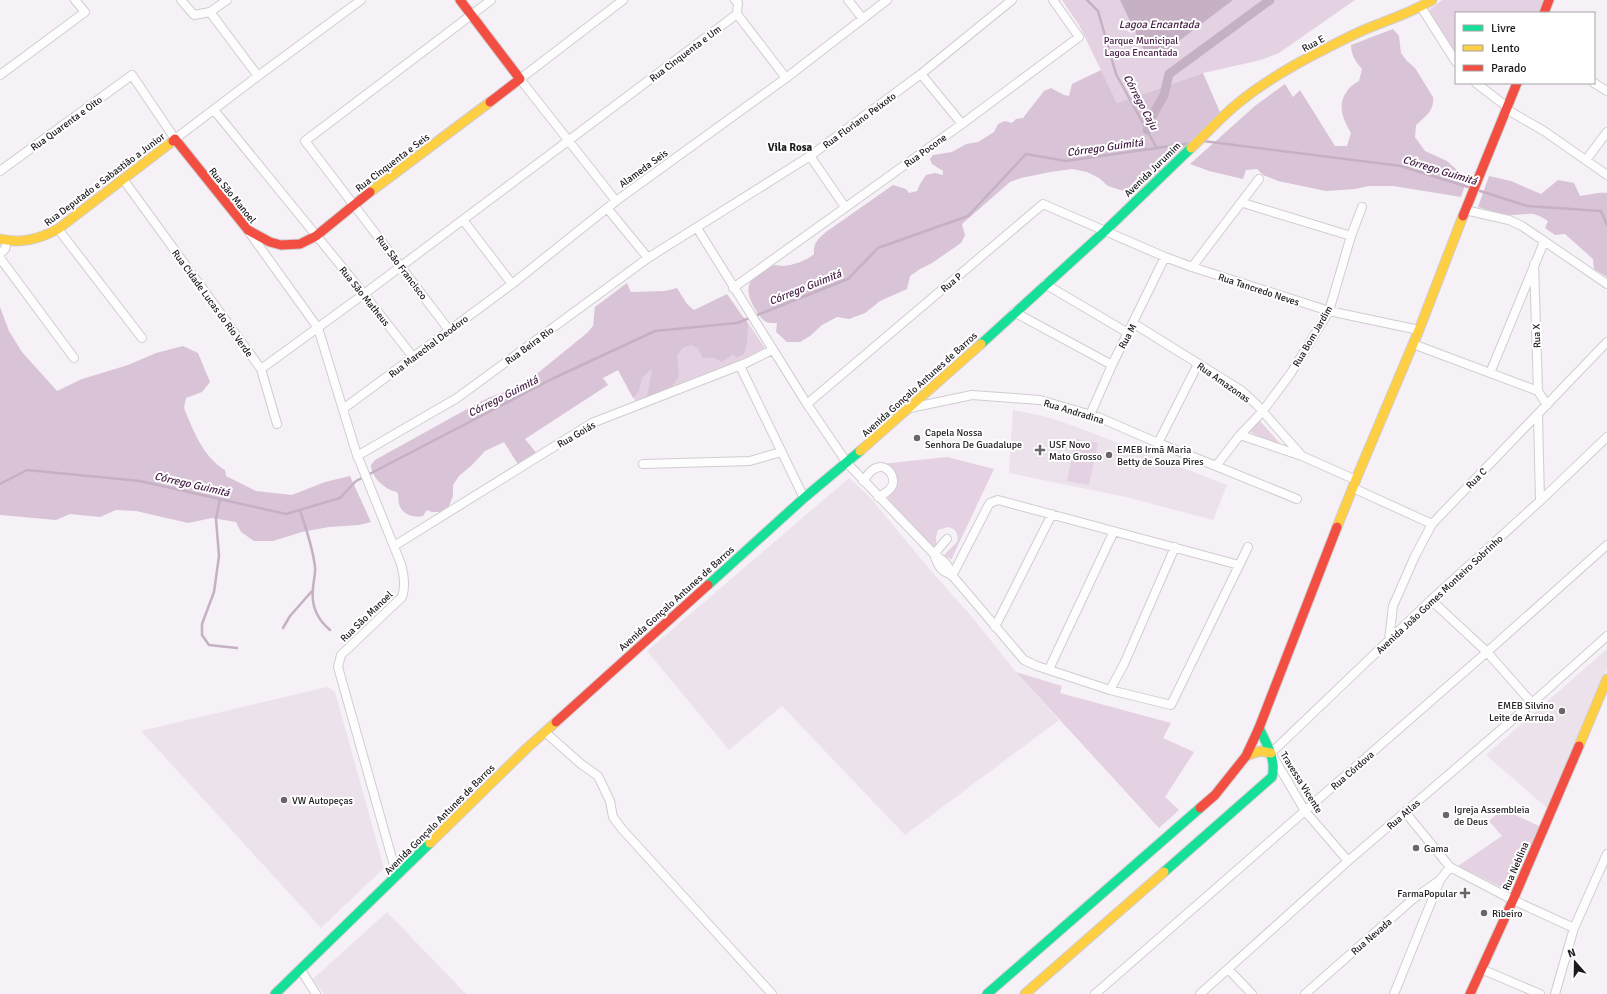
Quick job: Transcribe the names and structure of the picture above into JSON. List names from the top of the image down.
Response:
{
  "streets": {
    "street": [
      "Rua E",
      "Rua Cinquenta e Um",
      "Rua Floriano Peixoto",
      "Rua Quarenta e Oito",
      "Rua Pocone",
      "Rua Cinquenta e Seis",
      "Alameda Seis",
      "Avenida Jurumim",
      "Rua Deputado e Sabastião a Junior",
      "Rua São Manoel",
      "Rua São Francisco",
      "Rua P",
      "Rua Tancredo Neves",
      "Rua São Matheus",
      "Rua Cidade Lucas do Rio Verde",
      "Rua M",
      "Rua Bom Jardim",
      "Rua X",
      "Rua Beira Rio",
      "Rua Marechal Deodoro",
      "Rua Amazonas",
      "Avenida Gonçalo Antunes de Barros",
      "Rua Andradina",
      "Rua Goiás",
      "Rua C",
      "Avenida João Gomes Monteiro Sobrinho",
      "Rua Córdova",
      "Travessa Vicente",
      "Rua Atlas",
      "Rua Neblina",
      "Rua Nevada"
    ]
  },
  "crossings": [
    ["Rua E", "Avenida Jurumim"],
    ["Rua Cinquenta e Um", "Alameda Seis"],
    ["Rua Floriano Peixoto", "Rua Beira Rio"],
    ["Rua Quarenta e Oito", "Rua São Manoel"],
    ["Rua Cinquenta e Seis", "Alameda Seis"],
    ["Rua Cinquenta e Seis", "Rua São Francisco"],
    ["Avenida Jurumim", "Rua P"],
    ["Avenida Jurumim", "Rua Tancredo Neves"],
    ["Avenida Jurumim", "Avenida Gonçalo Antunes de Barros"],
    ["Rua Deputado e Sabastião a Junior", "Rua São Manoel"],
    ["Rua Deputado e Sabastião a Junior", "Rua Cidade Lucas do Rio Verde"],
    ["Rua São Manoel", "Rua Beira Rio"],
    ["Rua São Manoel", "Rua Marechal Deodoro"],
    ["Rua São Manoel", "Avenida Gonçalo Antunes de Barros"],
    ["Rua São Manoel", "Rua Goiás"],
    ["Rua São Francisco", "Rua Marechal Deodoro"],
    ["Rua P", "Rua Tancredo Neves"],
    ["Rua P", "Avenida Gonçalo Antunes de Barros"],
    ["Rua Tancredo Neves", "Rua M"],
    ["Rua Tancredo Neves", "Rua Bom Jardim"],
    ["Rua Tancredo Neves", "Avenida Gonçalo Antunes de Barros"],
    ["Rua São Matheus", "Rua Marechal Deodoro"],
    ["Rua M", "Rua Amazonas"],
    ["Rua M", "Rua Andradina"],
    ["Rua Bom Jardim", "Rua Amazonas"],
    ["Rua Amazonas", "Rua C"],
    ["Avenida Gonçalo Antunes de Barros", "Rua Andradina"],
    ["Rua C", "Avenida João Gomes Monteiro Sobrinho"],
    ["Avenida João Gomes Monteiro Sobrinho", "Travessa Vicente"],
    ["Rua Córdova", "Travessa Vicente"],
    ["Travessa Vicente", "Rua Atlas"]
  ],
  "districts": ["Vila Rosa"],
  "water": ["Lagoa Encantada", "Córrego Caju", "Córrego Guimitá"],
  "parks": ["Parque Municipal Lagoa Encantada"],
  "places": {
    "other": [
      "Capela Nossa Senhora De Guadalupe",
      "EMEB Irmã Maria Betty de Souza Pires",
      "EMEB Silvino Leite de Arruda",
      "VW Autopeças",
      "Igreja Assembleia de Deus",
      "Gama",
      "Ribeiro"
    ],
    "health": ["USF Novo Mato Grosso", "FarmaPopular"]
  },
  "legend": ["Livre", "Lento", "Parado"],
  "north": "top"
}
